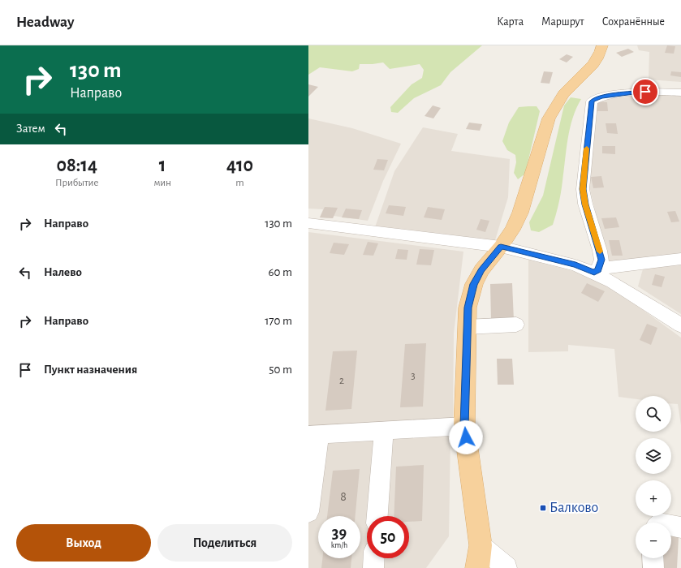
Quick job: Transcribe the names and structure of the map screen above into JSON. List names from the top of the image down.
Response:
{
  "places": {
    "transit": ["Балково"]
  },
  "house_numbers": ["3", "2", "8"],
  "page": {
    "header": "Headway",
    "nav": ["Карта", "Маршрут", "Сохранённые"],
    "turn": ["130 m", "Направо"],
    "then": "Затем",
    "eta": [
      "08:14",
      "Прибытие",
      "1",
      "мин",
      "410",
      "m"
    ],
    "list": [
      {
        "name": "Направо",
        "value": "130 m"
      },
      {
        "name": "Налево",
        "value": "60 m"
      },
      {
        "name": "Направо",
        "value": "170 m"
      },
      {
        "name": "Пункт назначения",
        "value": "50 m"
      }
    ],
    "map_buttons": ["+", "−"],
    "speed": "39 km/h",
    "limit": "50",
    "buttons": ["Выход", "Поделиться"]
  }
}
